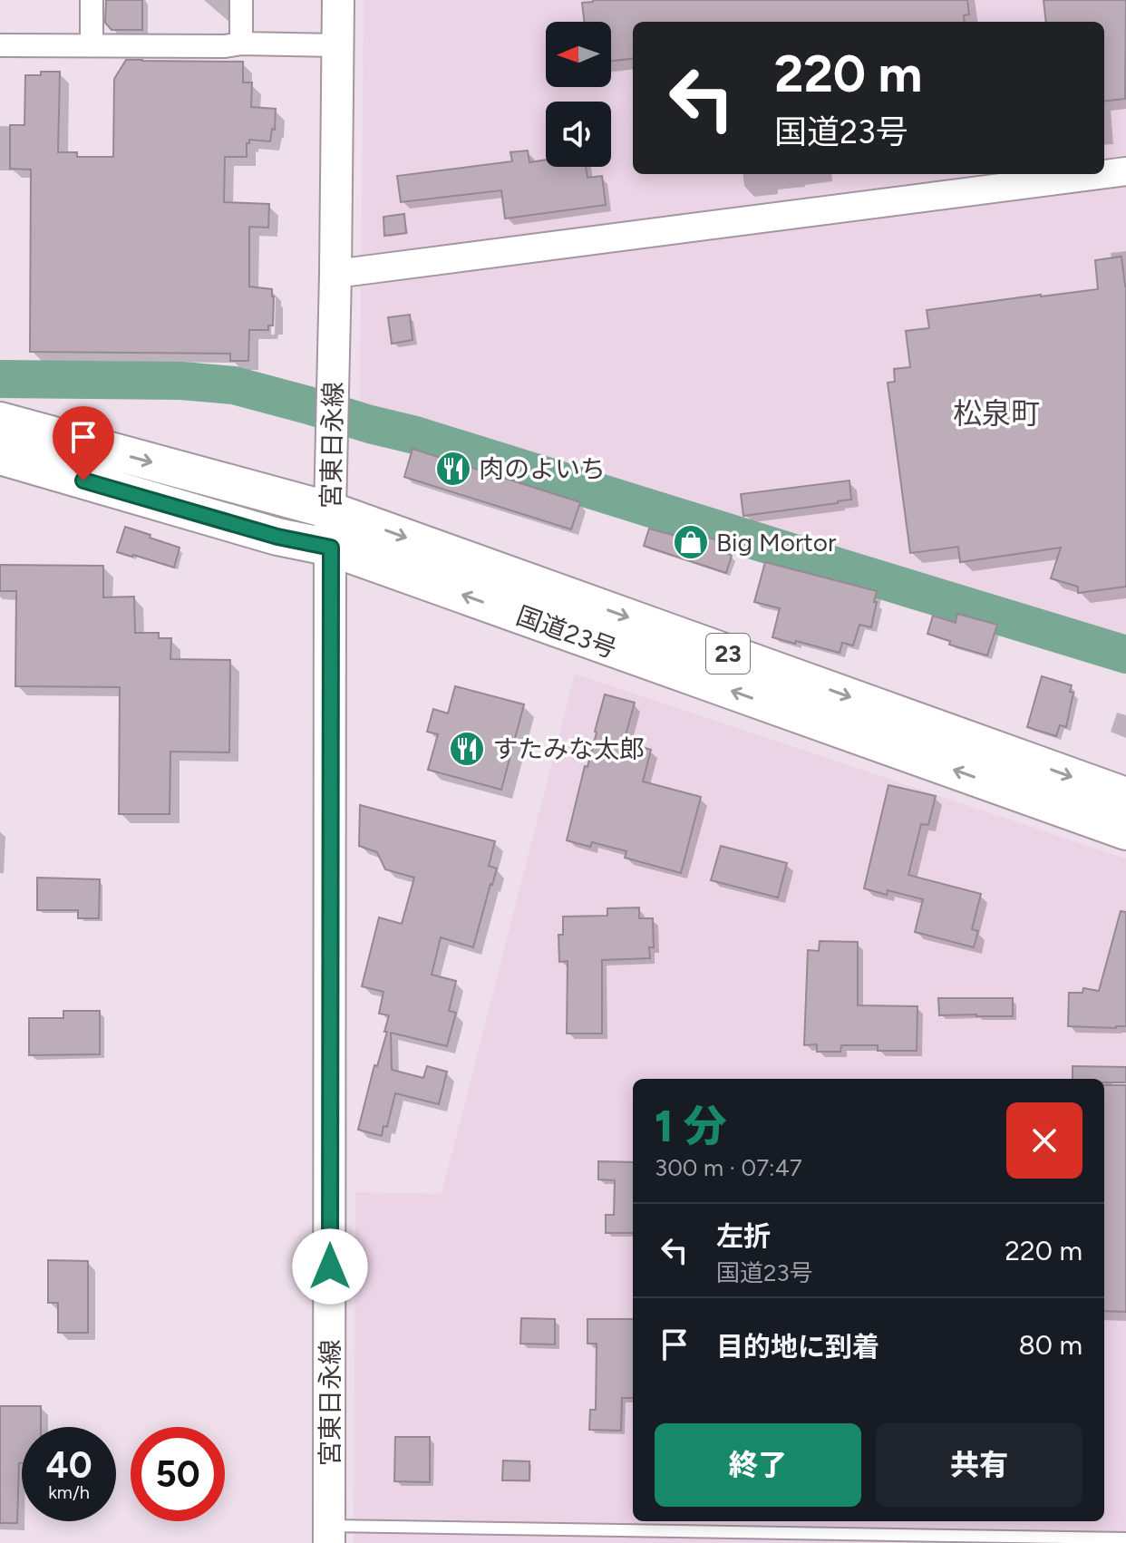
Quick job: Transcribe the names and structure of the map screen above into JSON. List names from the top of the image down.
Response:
{
  "streets": {
    "highway": ["国道23号", "23"],
    "main road": ["宮東日永線"]
  },
  "crossings": [
    ["宮東日永線", "国道23号"]
  ],
  "districts": ["松泉町"],
  "places": {
    "restaurant": ["肉のよいち", "すたみな太郎"],
    "shop": ["Big Mortor"]
  },
  "north": "left",
  "page": {
    "turn": ["220 m", "国道23号"],
    "heading": ["1 分", "300 m · 07:47"],
    "list": [
      {
        "name": "左折",
        "note": "国道23号",
        "value": "220 m"
      },
      {
        "name": "目的地に到着",
        "value": "80 m"
      }
    ],
    "buttons": ["終了", "共有"],
    "speed": "40 km/h",
    "limit": "50"
  }
}
